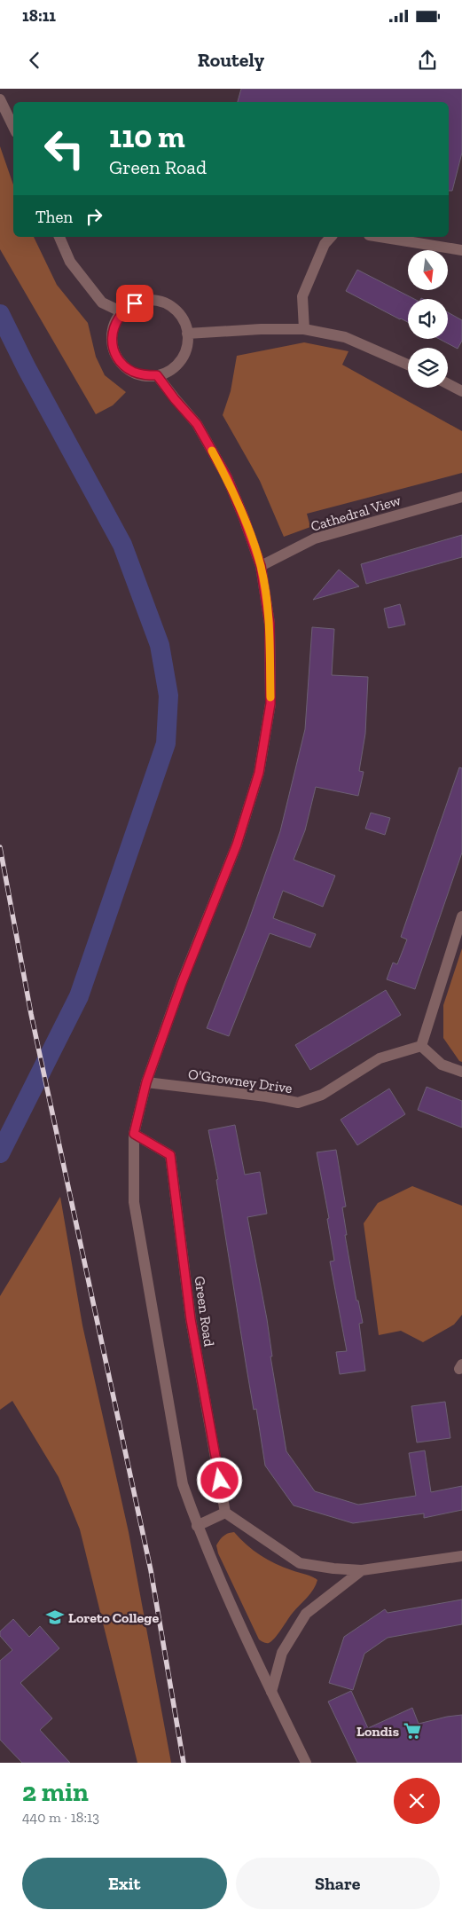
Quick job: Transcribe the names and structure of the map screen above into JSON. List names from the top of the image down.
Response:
{
  "streets": {
    "street": ["Cathedral View", "O'Growney Drive", "Green Road"]
  },
  "places": {
    "school or university": ["Loreto College"],
    "supermarket": ["Londis"]
  },
  "north": "bottom",
  "page": {
    "status": "18:11",
    "header": "Routely",
    "turn": ["110 m", "Green Road"],
    "then": "Then",
    "heading": ["2 min", "440 m · 18:13"],
    "buttons": ["Exit", "Share"]
  }
}
